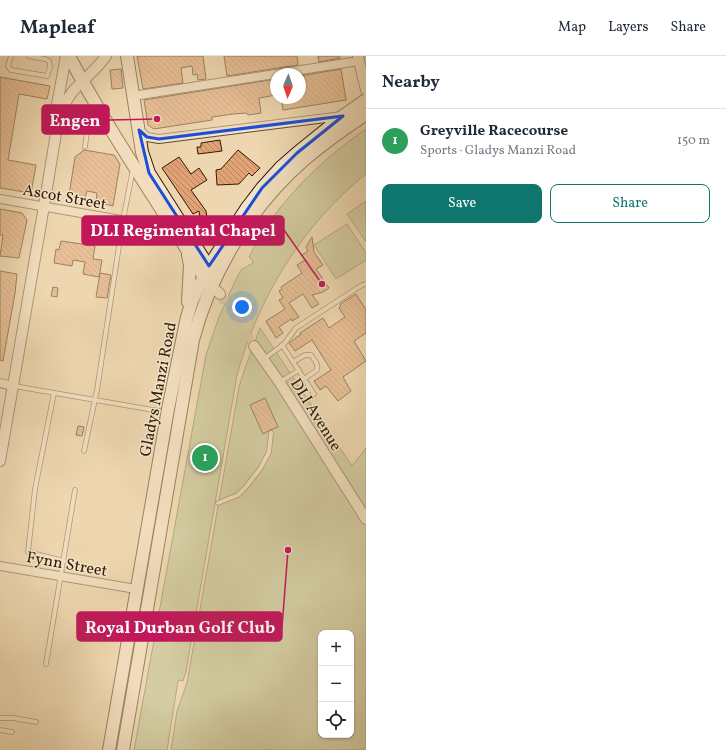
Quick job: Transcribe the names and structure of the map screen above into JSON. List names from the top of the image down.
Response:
{
  "streets": {
    "main road": ["Gladys Manzi Road"],
    "street": ["Ascot Street", "DLI Avenue", "Fynn Street"]
  },
  "crossings": [
    ["Gladys Manzi Road", "Fynn Street"]
  ],
  "places": ["Engen", "DLI Regimental Chapel", "Royal Durban Golf Club"],
  "north": "bottom",
  "page": {
    "header": "Mapleaf",
    "nav": ["Map", "Layers", "Share"],
    "heading": "Nearby",
    "list": [
      {
        "mark": "1",
        "name": "Greyville Racecourse",
        "note": "Sports · Gladys Manzi Road",
        "value": "150 m"
      }
    ],
    "buttons": ["Save", "Share"],
    "pins": "1",
    "map_buttons": ["+", "−"]
  }
}
